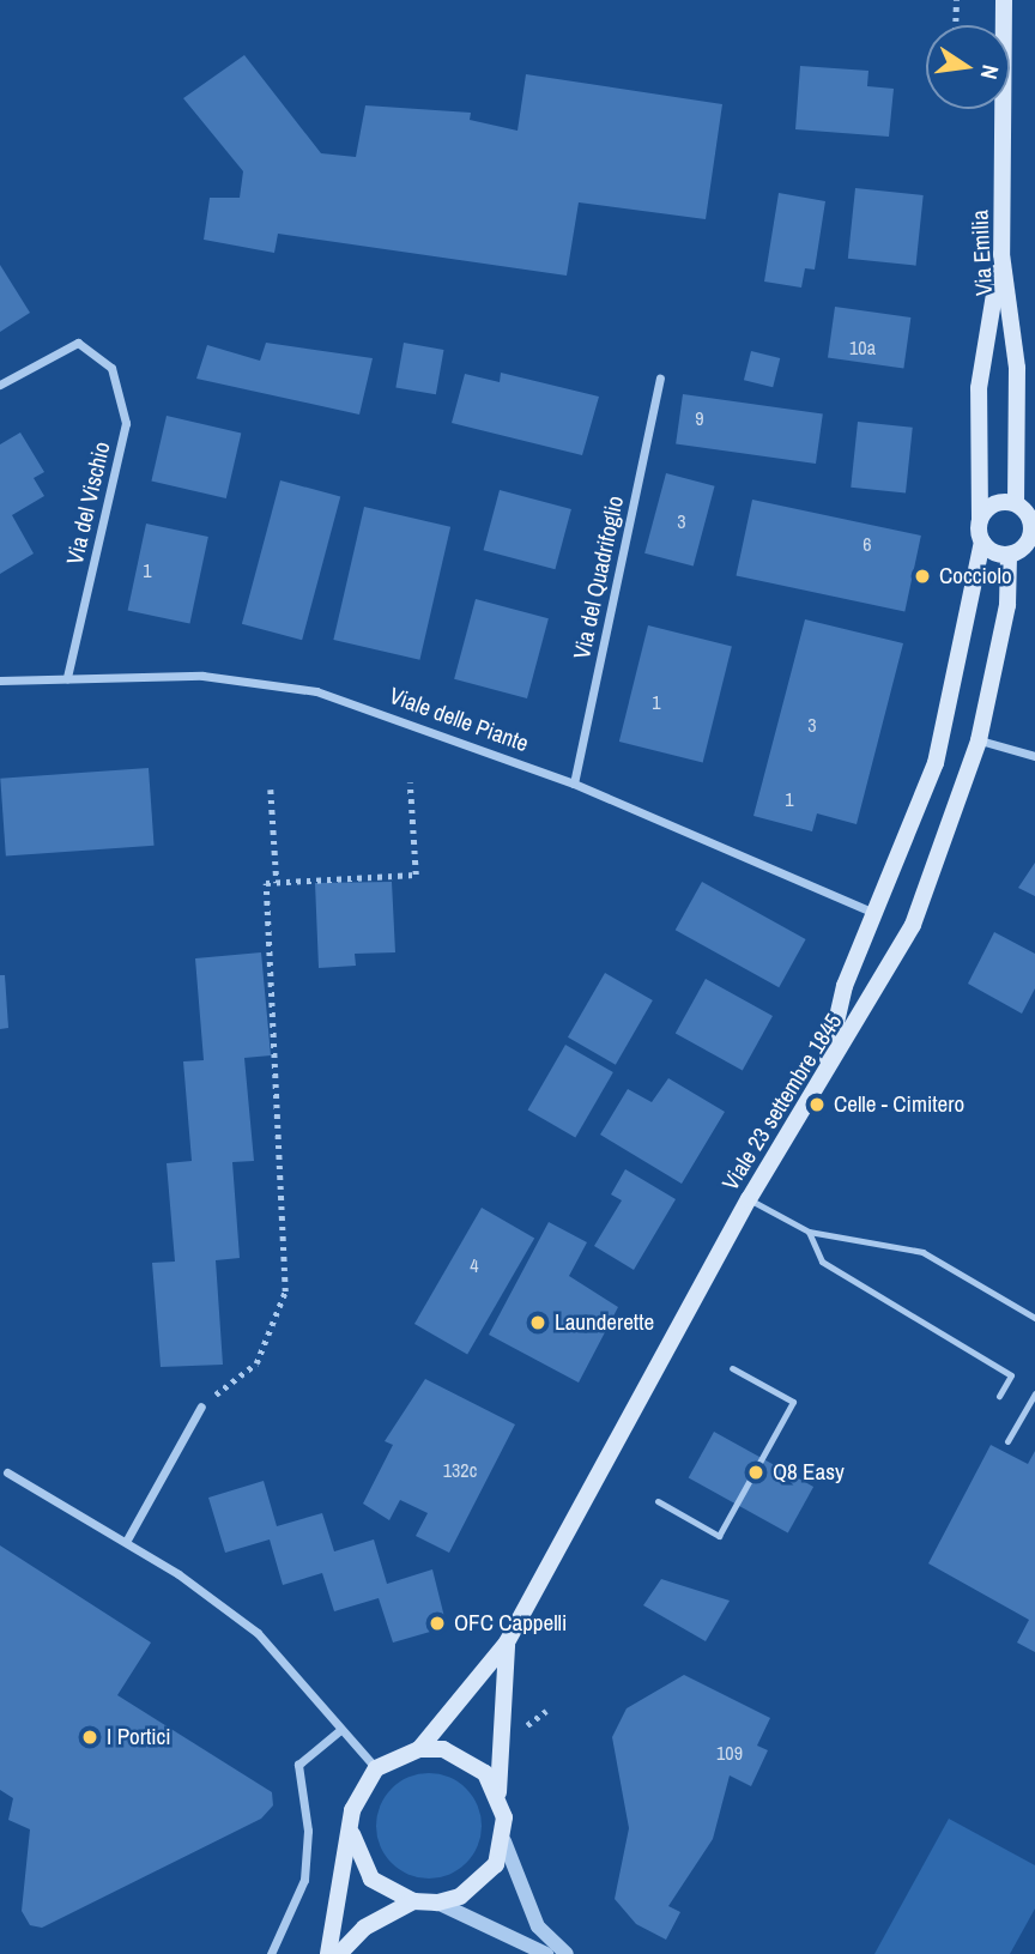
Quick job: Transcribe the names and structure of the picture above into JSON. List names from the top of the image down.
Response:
{
  "streets": {
    "main road": ["Via Emilia", "Viale 23 settembre 1845"],
    "street": ["Via del Vischio", "Via del Quadrifoglio", "Viale delle Piante"]
  },
  "crossings": [
    ["Via Emilia", "Viale 23 settembre 1845"],
    ["Via del Vischio", "Viale delle Piante"],
    ["Via del Quadrifoglio", "Viale delle Piante"]
  ],
  "places": [
    "Cocciolo",
    "Celle - Cimitero",
    "Launderette",
    "Q8 Easy",
    "OFC Cappelli",
    "I Portici"
  ],
  "house_numbers": [
    "10a",
    "9",
    "3",
    "6",
    "1",
    "1",
    "3",
    "1",
    "4",
    "132c",
    "109"
  ],
  "north": "right"
}
